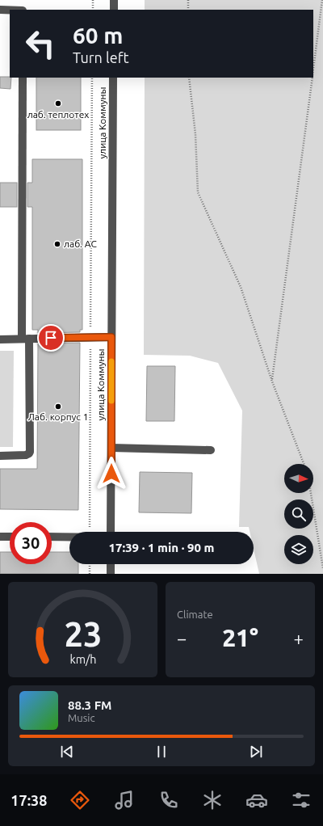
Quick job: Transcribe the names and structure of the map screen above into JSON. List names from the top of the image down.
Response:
{
  "streets": {
    "street": ["улица Коммуны"]
  },
  "places": ["лаб. теплотех", "лаб. АС", "Лаб. корпус 1"],
  "north": "right",
  "page": {
    "turn": ["60 m", "Turn left"],
    "limit": "30",
    "trip": "17:39 · 1 min · 90 m",
    "tile": "Climate",
    "heat": ["−", "21°", "+"],
    "song": ["88.3 FM", "Music"],
    "tabs": "17:38",
    "gauge": ["23", "km/h"]
  }
}
